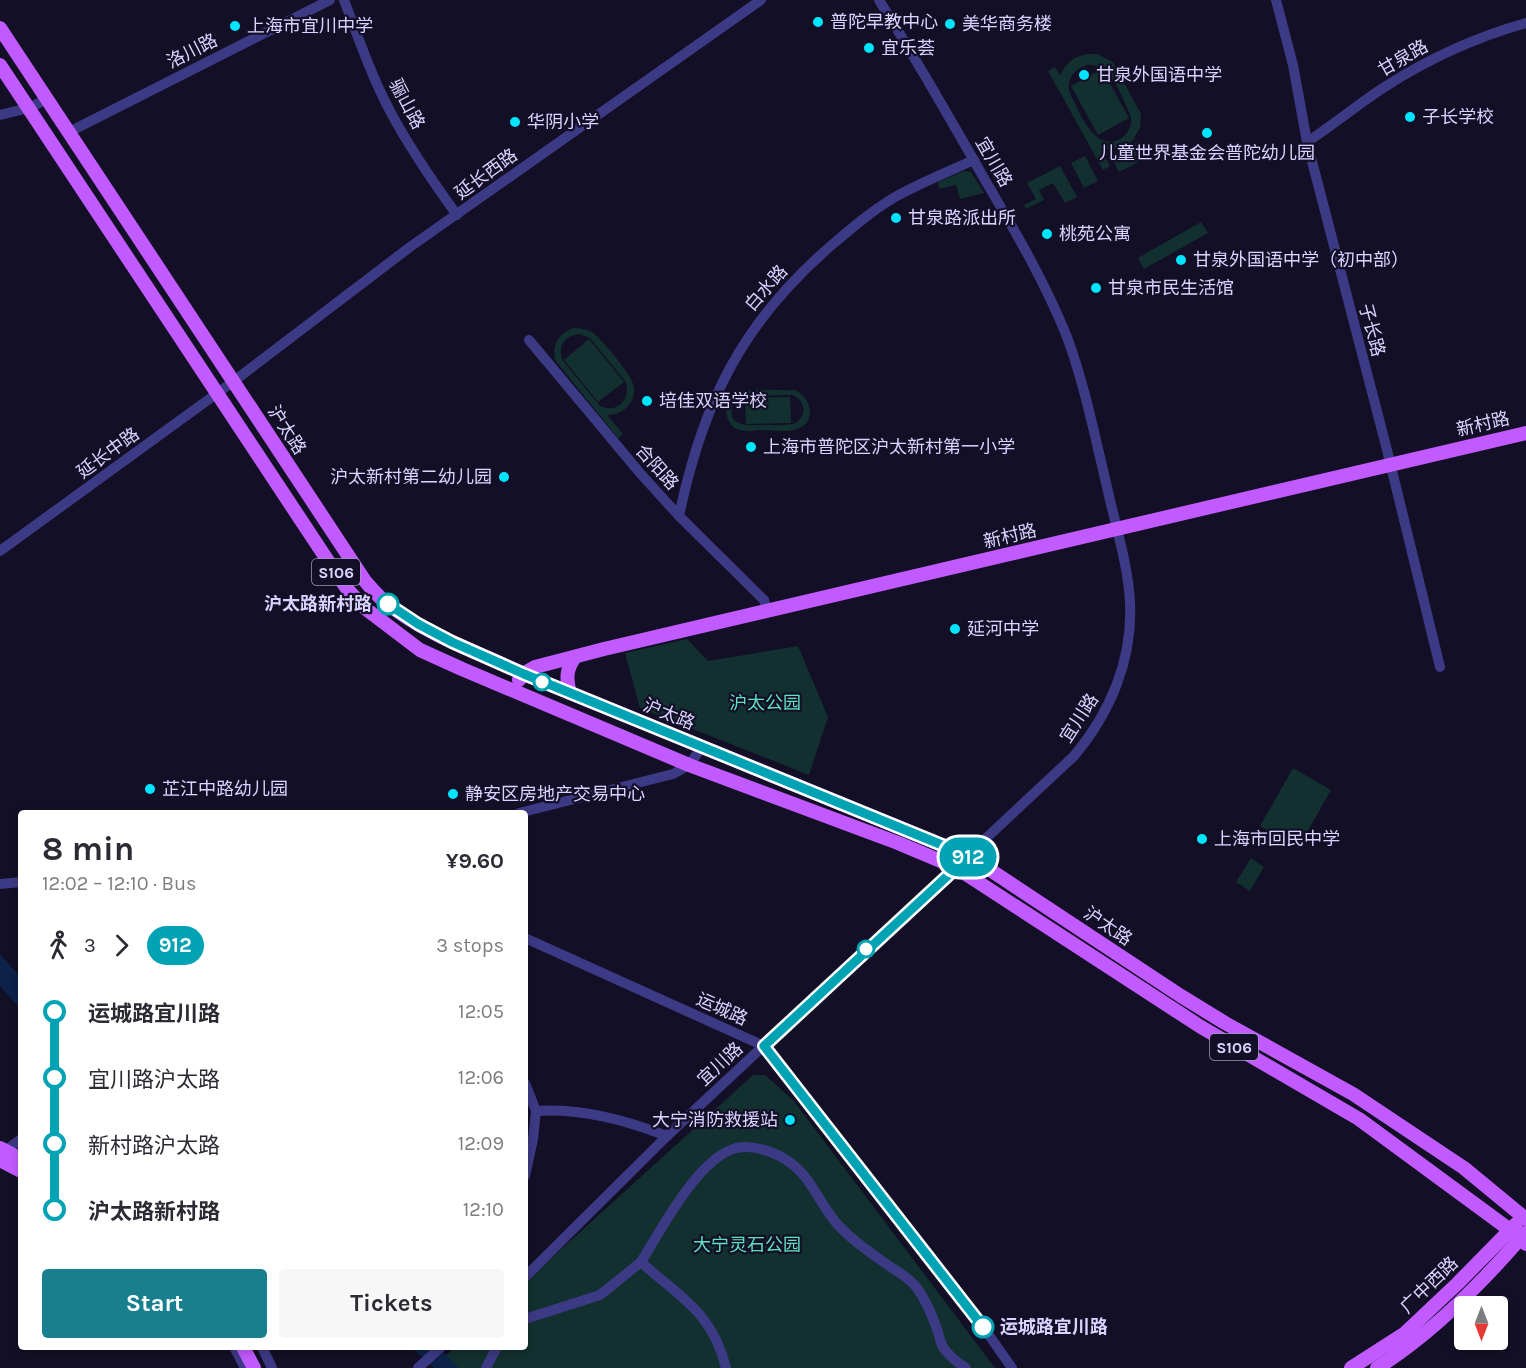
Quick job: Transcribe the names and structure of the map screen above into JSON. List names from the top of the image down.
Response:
{
  "streets": {
    "main road": [
      "新村路",
      "沪太路",
      "S106",
      "广中西路"
    ],
    "street": [
      "洛川路",
      "甘泉路",
      "骊山路",
      "宜川路",
      "延长西路",
      "白水路",
      "子长路",
      "延长中路",
      "合阳路",
      "运城路"
    ]
  },
  "crossings": [
    ["洛川路", "沪太路"],
    ["甘泉路", "子长路"],
    ["骊山路", "延长西路"],
    ["宜川路", "白水路"],
    ["宜川路", "新村路"],
    ["宜川路", "沪太路"],
    ["宜川路", "运城路"],
    ["延长西路", "沪太路"],
    ["延长西路", "延长中路"],
    ["白水路", "合阳路"],
    ["子长路", "新村路"],
    ["新村路", "沪太路"],
    ["新村路", "合阳路"],
    ["沪太路", "延长中路"],
    ["沪太路", "广中西路"]
  ],
  "parks": ["沪太公园", "大宁灵石公园"],
  "places": [
    "普陀早教中心",
    "美华商务楼",
    "上海市宜川中学",
    "宜乐荟",
    "甘泉外国语中学",
    "子长学校",
    "华阴小学",
    "儿童世界基金会普陀幼儿园",
    "甘泉路派出所",
    "桃苑公寓",
    "甘泉外国语中学（初中部）",
    "甘泉市民生活馆",
    "培佳双语学校",
    "上海市普陀区沪太新村第一小学",
    "沪太新村第二幼儿园",
    "沪太路新村路",
    "延河中学",
    "芷江中路幼儿园",
    "静安区房地产交易中心",
    "上海市回民中学",
    "大宁消防救援站",
    "运城路宜川路"
  ],
  "lines": ["bus line 912"],
  "north": "bottom",
  "page": {
    "on_map": "912",
    "heading": ["8 min", "12:02 – 12:10 · Bus", "¥9.60"],
    "legs": ["3", "912", "3 stops"],
    "list": [
      {
        "name": "运城路宜川路",
        "value": "12:05"
      },
      {
        "name": "宜川路沪太路",
        "value": "12:06"
      },
      {
        "name": "新村路沪太路",
        "value": "12:09"
      },
      {
        "name": "沪太路新村路",
        "value": "12:10"
      }
    ],
    "buttons": ["Start", "Tickets"]
  }
}
